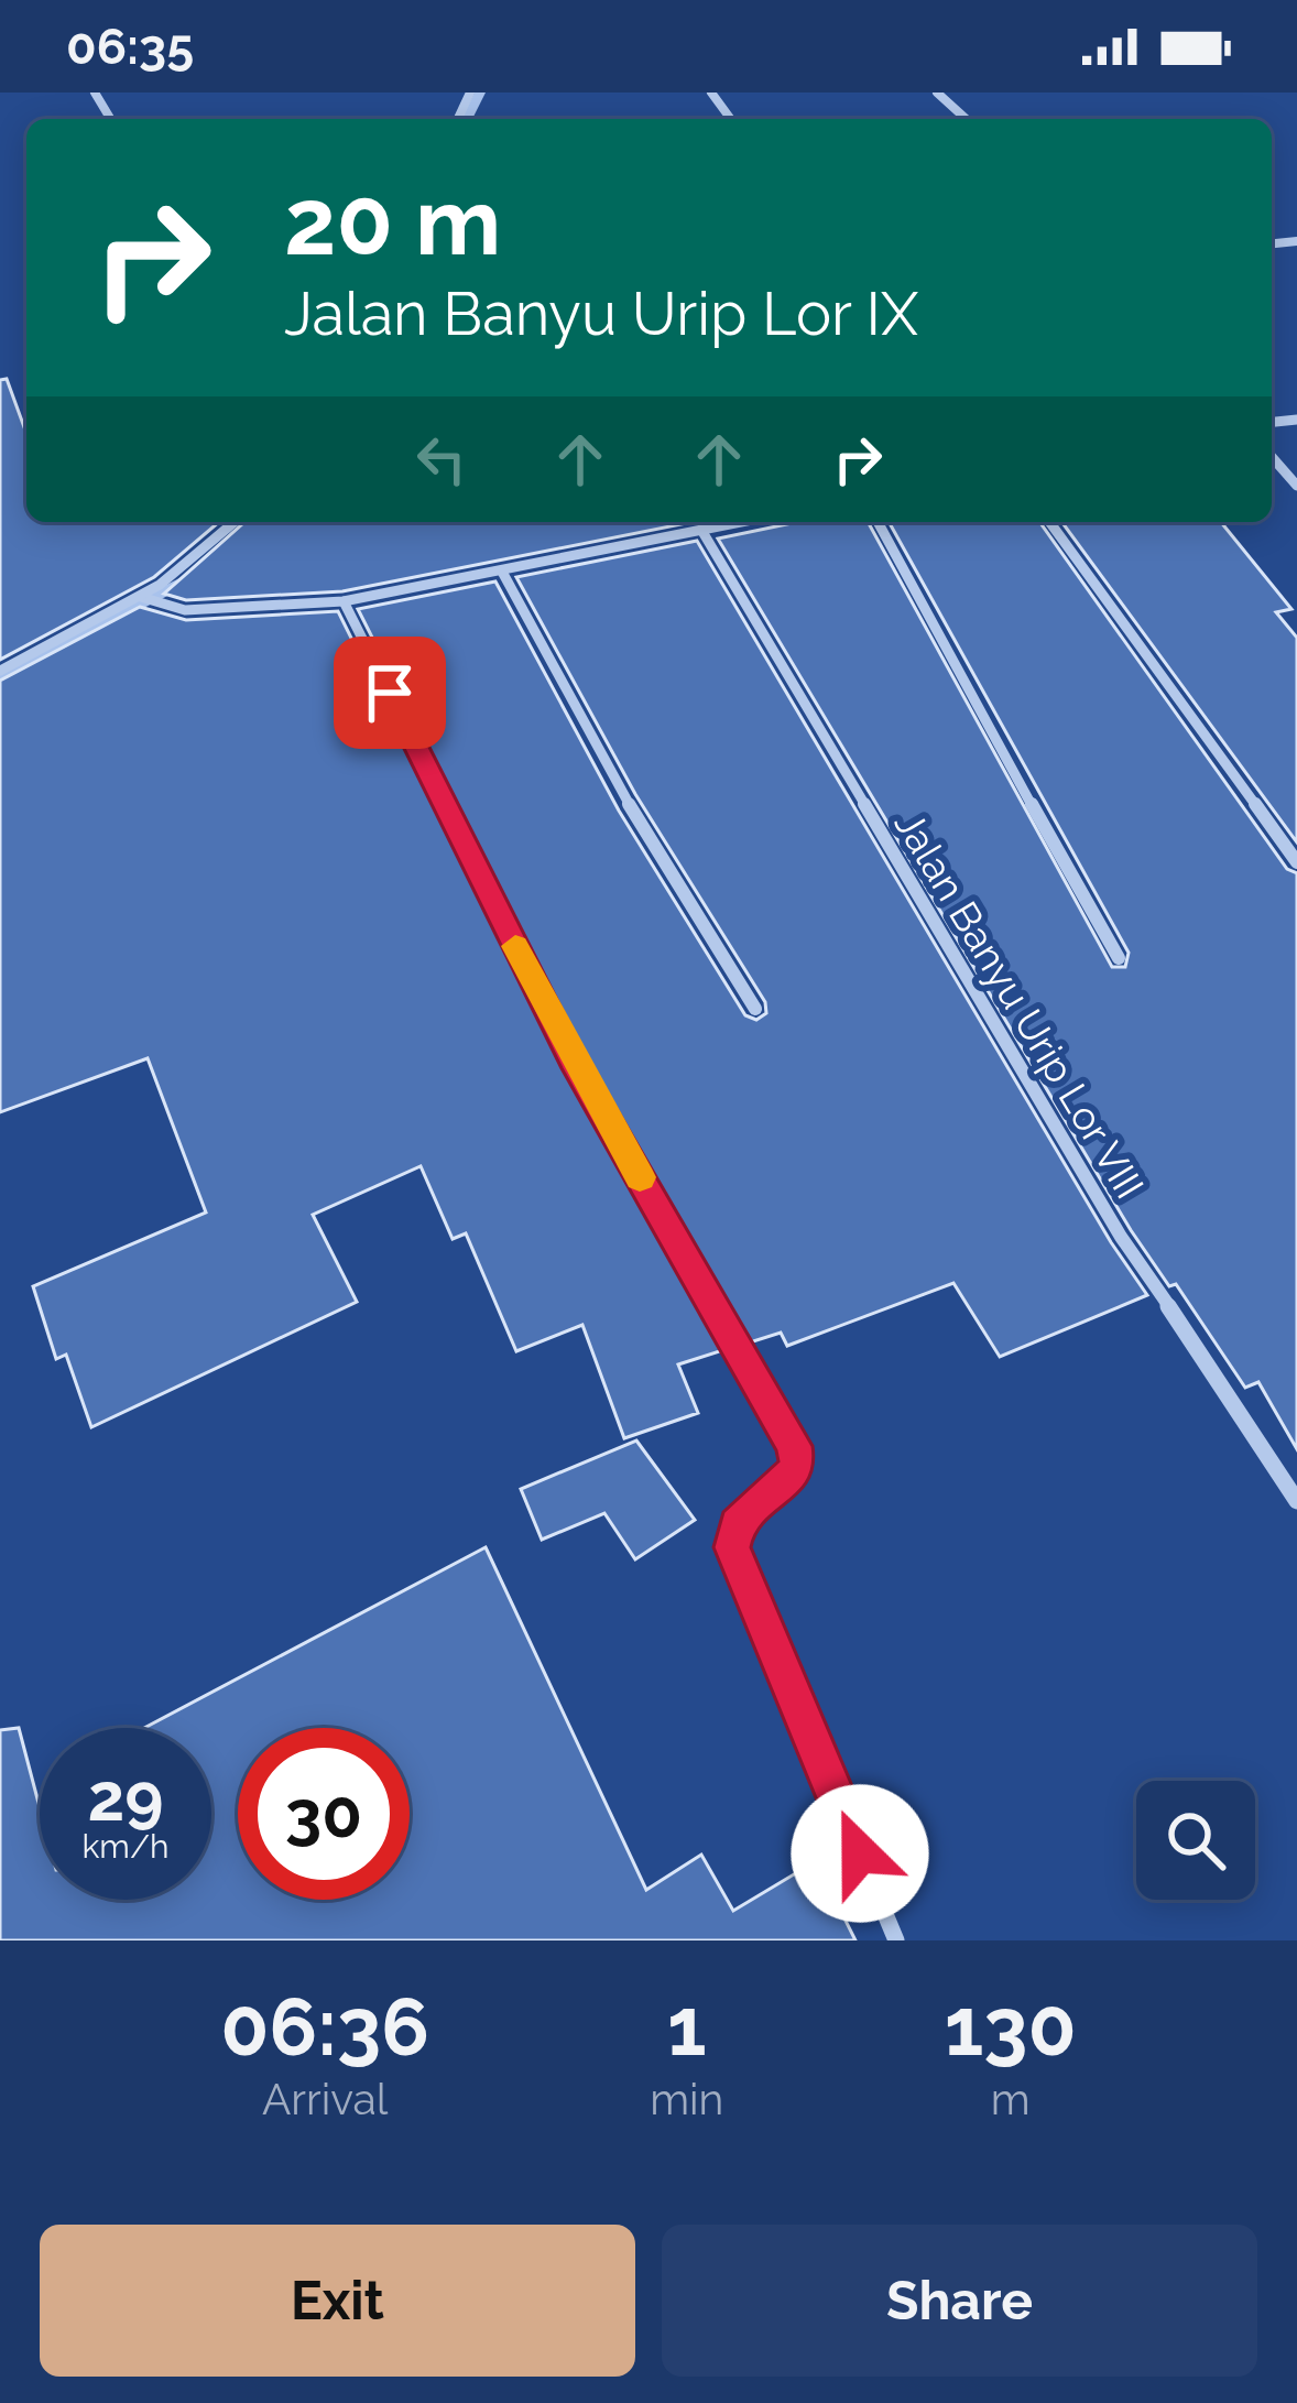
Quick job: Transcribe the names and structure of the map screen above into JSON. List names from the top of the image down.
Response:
{
  "streets": {
    "street": ["Jalan Banyu Urip Lor VIII"]
  },
  "page": {
    "status": "06:35",
    "turn": ["20 m", "Jalan Banyu Urip Lor IX"],
    "speed": "29 km/h",
    "limit": "30",
    "eta": [
      "06:36",
      "Arrival",
      "1",
      "min",
      "130",
      "m"
    ],
    "buttons": ["Exit", "Share"]
  }
}
